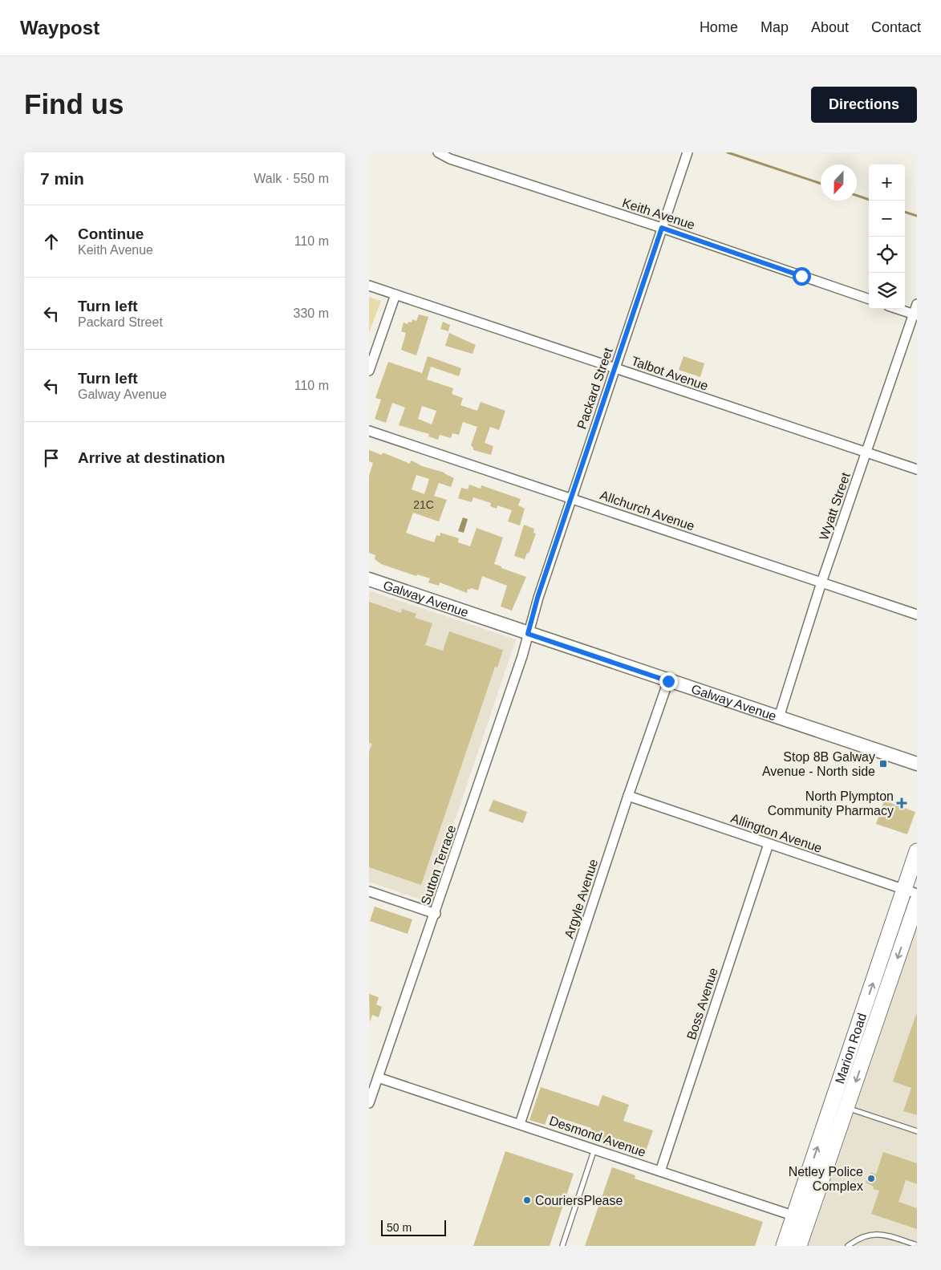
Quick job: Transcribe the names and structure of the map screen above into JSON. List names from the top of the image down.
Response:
{
  "streets": {
    "main road": ["Marion Road"],
    "street": [
      "Keith Avenue",
      "Talbot Avenue",
      "Packard Street",
      "Wyatt Street",
      "Allchurch Avenue",
      "Galway Avenue",
      "Allington Avenue",
      "Sutton Terrace",
      "Argyle Avenue",
      "Boss Avenue",
      "Desmond Avenue"
    ]
  },
  "crossings": [
    ["Keith Avenue", "Packard Street"],
    ["Talbot Avenue", "Packard Street"],
    ["Talbot Avenue", "Wyatt Street"],
    ["Packard Street", "Allchurch Avenue"],
    ["Packard Street", "Galway Avenue"],
    ["Packard Street", "Sutton Terrace"],
    ["Wyatt Street", "Allchurch Avenue"],
    ["Wyatt Street", "Galway Avenue"],
    ["Galway Avenue", "Sutton Terrace"],
    ["Galway Avenue", "Argyle Avenue"],
    ["Allington Avenue", "Argyle Avenue"],
    ["Allington Avenue", "Boss Avenue"],
    ["Allington Avenue", "Marion Road"],
    ["Sutton Terrace", "Desmond Avenue"],
    ["Argyle Avenue", "Desmond Avenue"],
    ["Boss Avenue", "Desmond Avenue"],
    ["Marion Road", "Desmond Avenue"]
  ],
  "places": {
    "transit": ["Stop 8B Galway Avenue - North side"],
    "health": ["North Plympton Community Pharmacy"],
    "other": ["Netley Police Complex", "CouriersPlease"]
  },
  "house_numbers": ["21C"],
  "scale_bar": "50 m",
  "north": "bottom",
  "page": {
    "header": "Waypost",
    "nav": [
      "Home",
      "Map",
      "About",
      "Contact"
    ],
    "buttons": "Directions",
    "title": "Find us",
    "heading": ["7 min", "Walk · 550 m"],
    "map_buttons": ["+", "−"],
    "list": [
      ["Continue", "Keith Avenue", "110 m"],
      ["Turn left", "Packard Street", "330 m"],
      ["Turn left", "Galway Avenue", "110 m"],
      "Arrive at destination"
    ],
    "scale": "50 m"
  }
}
